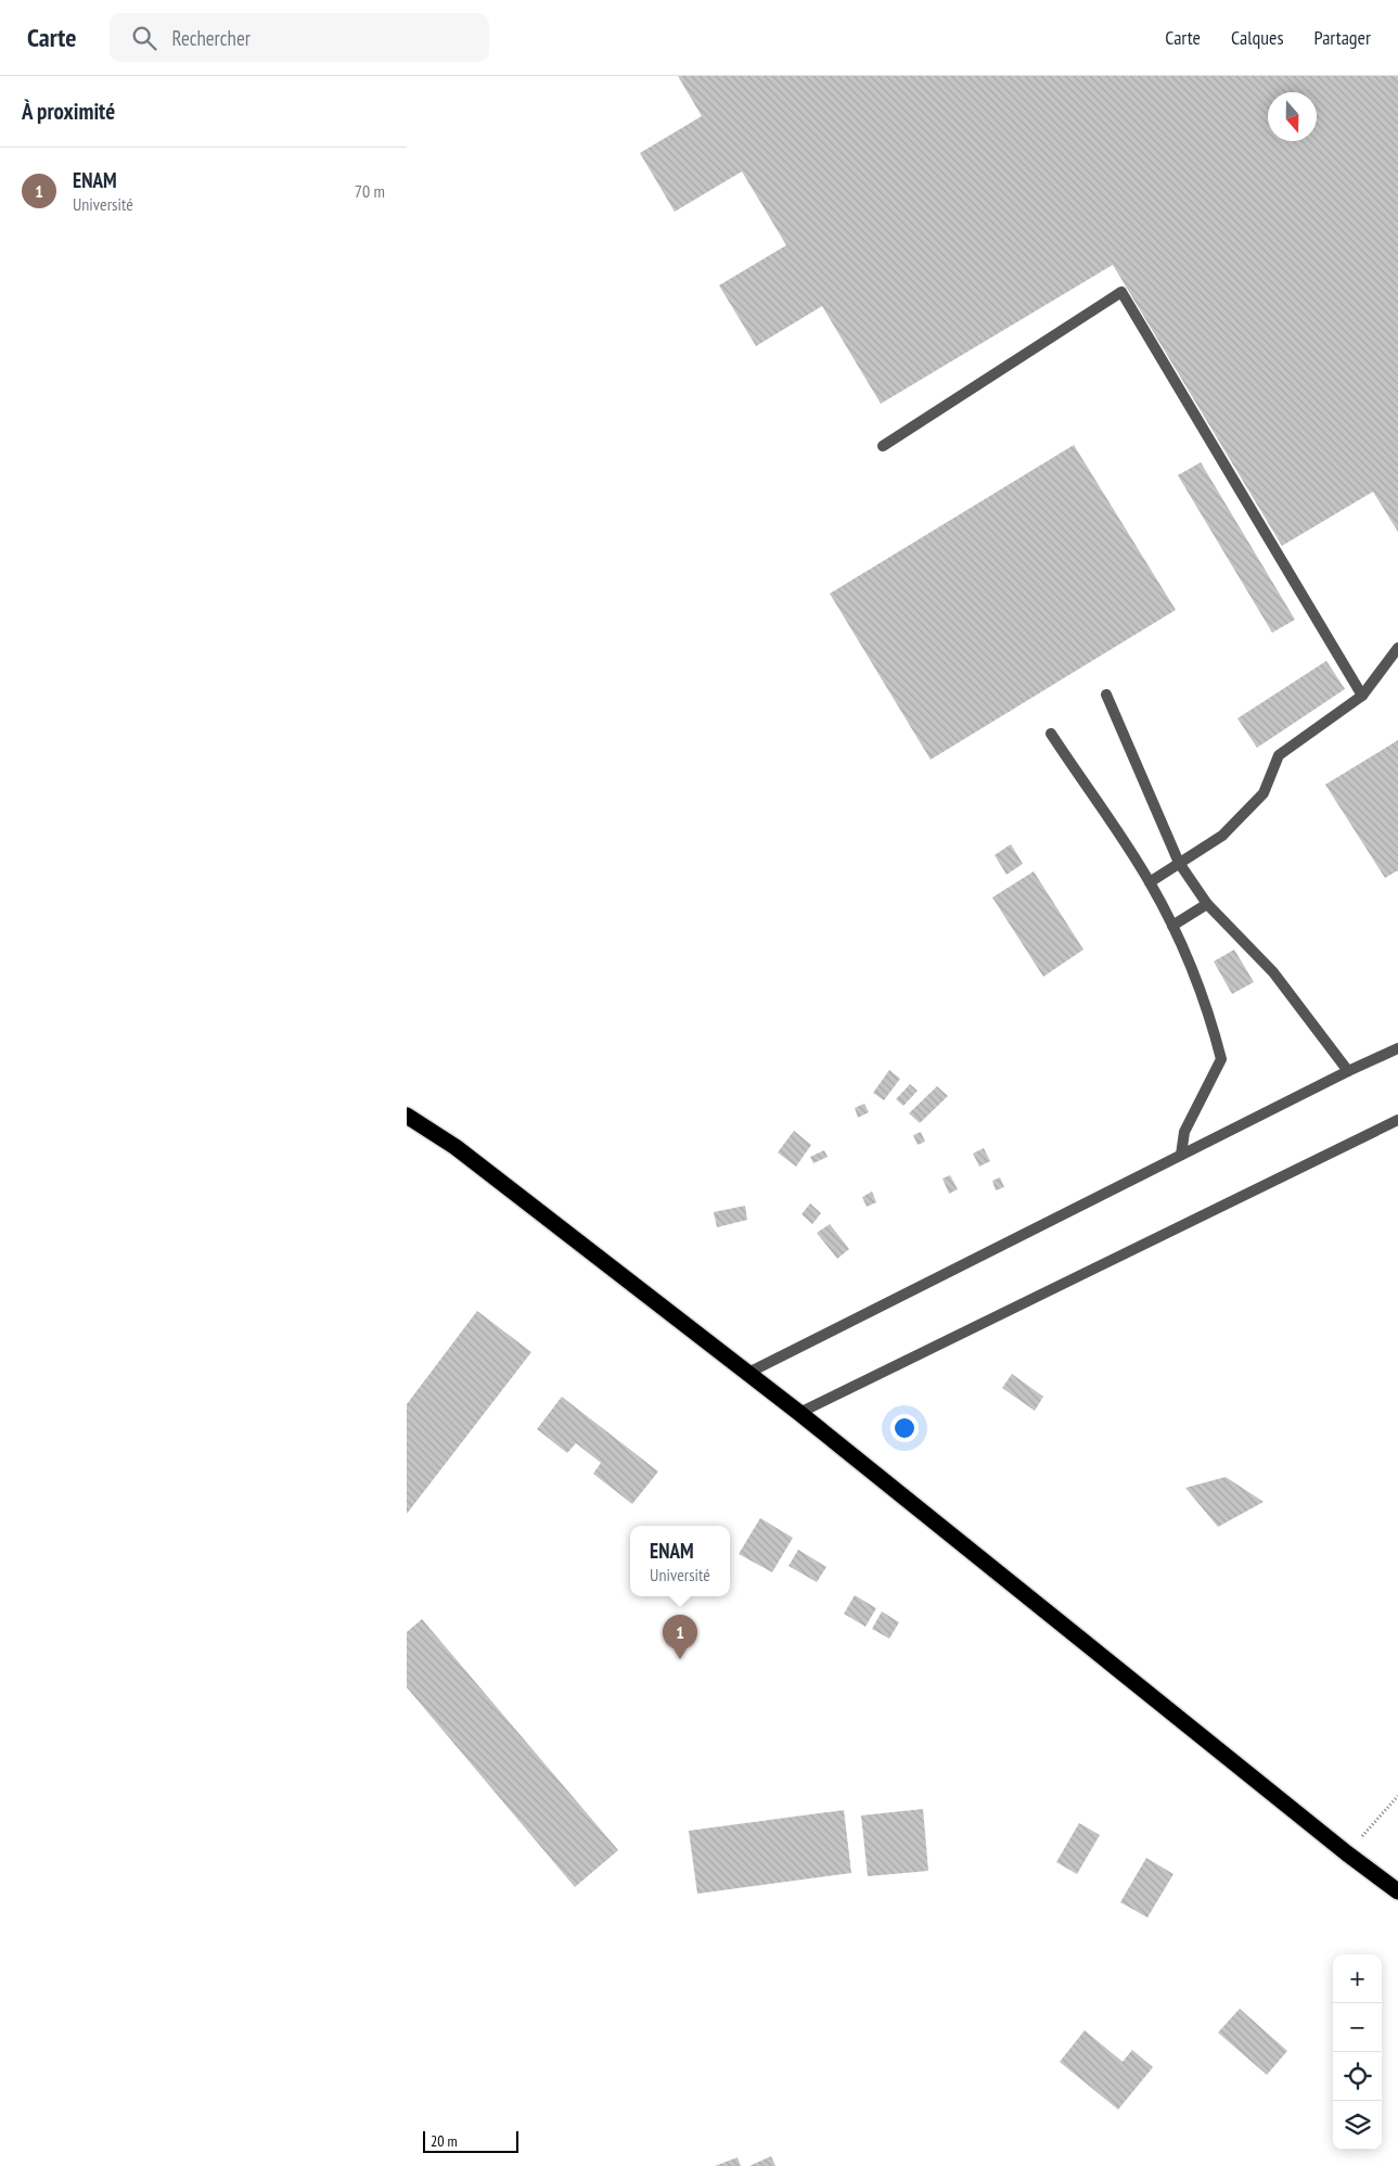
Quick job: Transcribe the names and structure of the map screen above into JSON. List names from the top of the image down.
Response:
{
  "scale_bar": "20 m",
  "north": "bottom",
  "page": {
    "header": "Carte",
    "search": "Rechercher",
    "nav": ["Carte", "Calques", "Partager"],
    "heading": "À proximité",
    "list": [
      {
        "mark": "1",
        "name": "ENAM",
        "note": "Université",
        "value": "70 m"
      }
    ],
    "popup": ["ENAM", "Université"],
    "pins": "1",
    "map_buttons": ["+", "−"],
    "scale": "20 m"
  }
}
